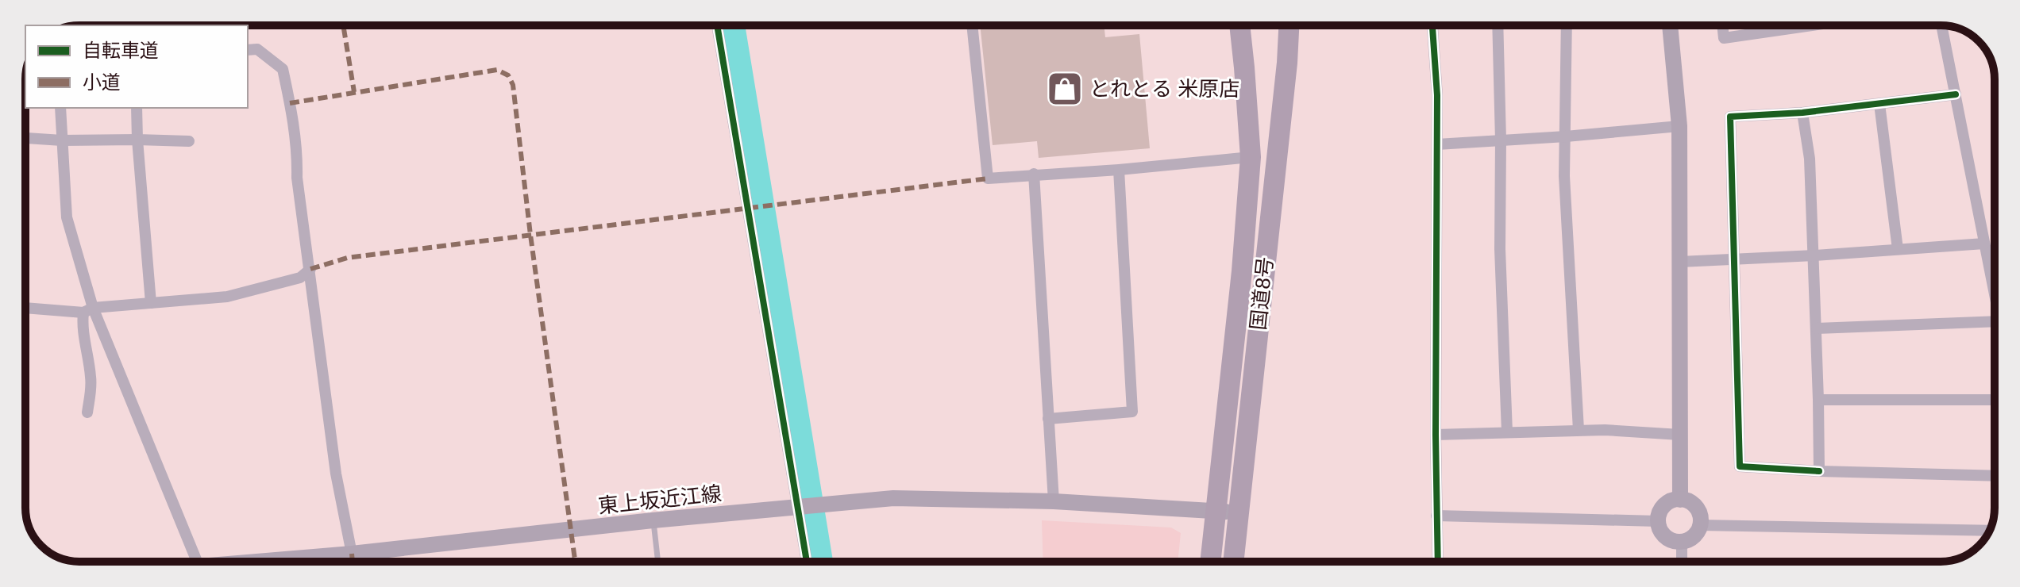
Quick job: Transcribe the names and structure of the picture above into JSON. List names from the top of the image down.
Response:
{
  "streets": {
    "highway": ["国道8号"],
    "main road": ["東上坂近江線"]
  },
  "crossings": [
    ["国道8号", "東上坂近江線"]
  ],
  "places": {
    "shop": ["とれとる 米原店"]
  },
  "legend": ["自転車道", "小道"]
}
